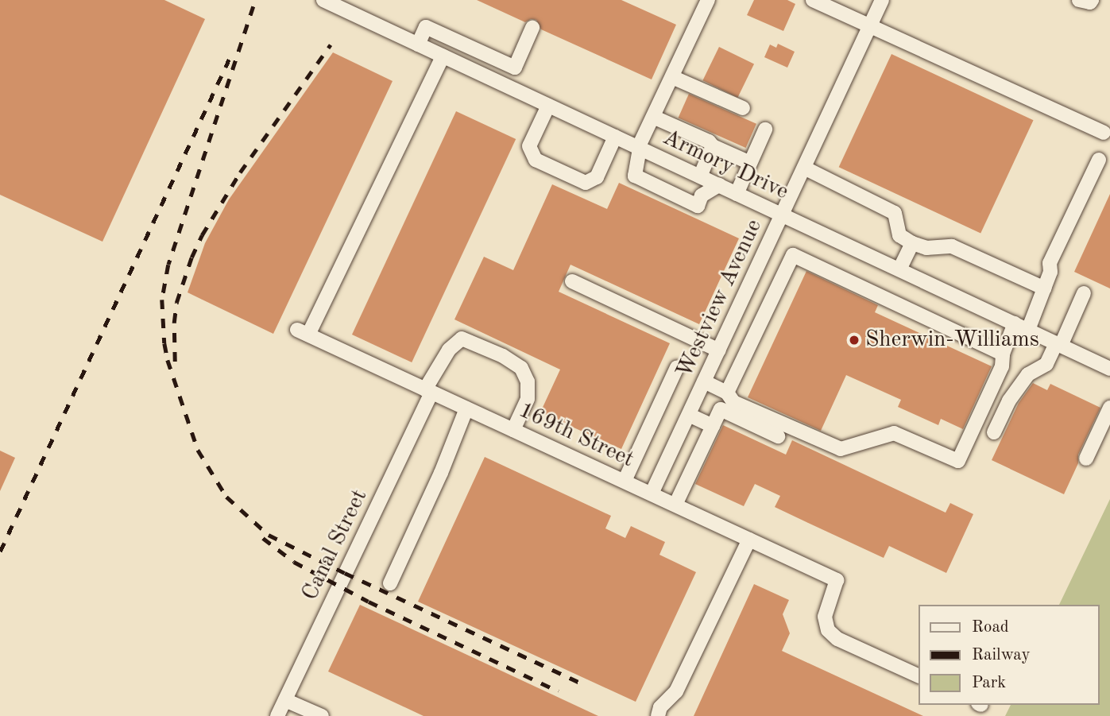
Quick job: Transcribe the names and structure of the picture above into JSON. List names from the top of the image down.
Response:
{
  "streets": {
    "street": [
      "Armory Drive",
      "Westview Avenue",
      "169th Street",
      "Canal Street"
    ]
  },
  "crossings": [
    ["Armory Drive", "Westview Avenue"],
    ["Armory Drive", "169th Street"],
    ["Westview Avenue", "169th Street"],
    ["169th Street", "Canal Street"]
  ],
  "places": ["Sherwin-Williams"],
  "legend": ["Road", "Railway", "Park"]
}
